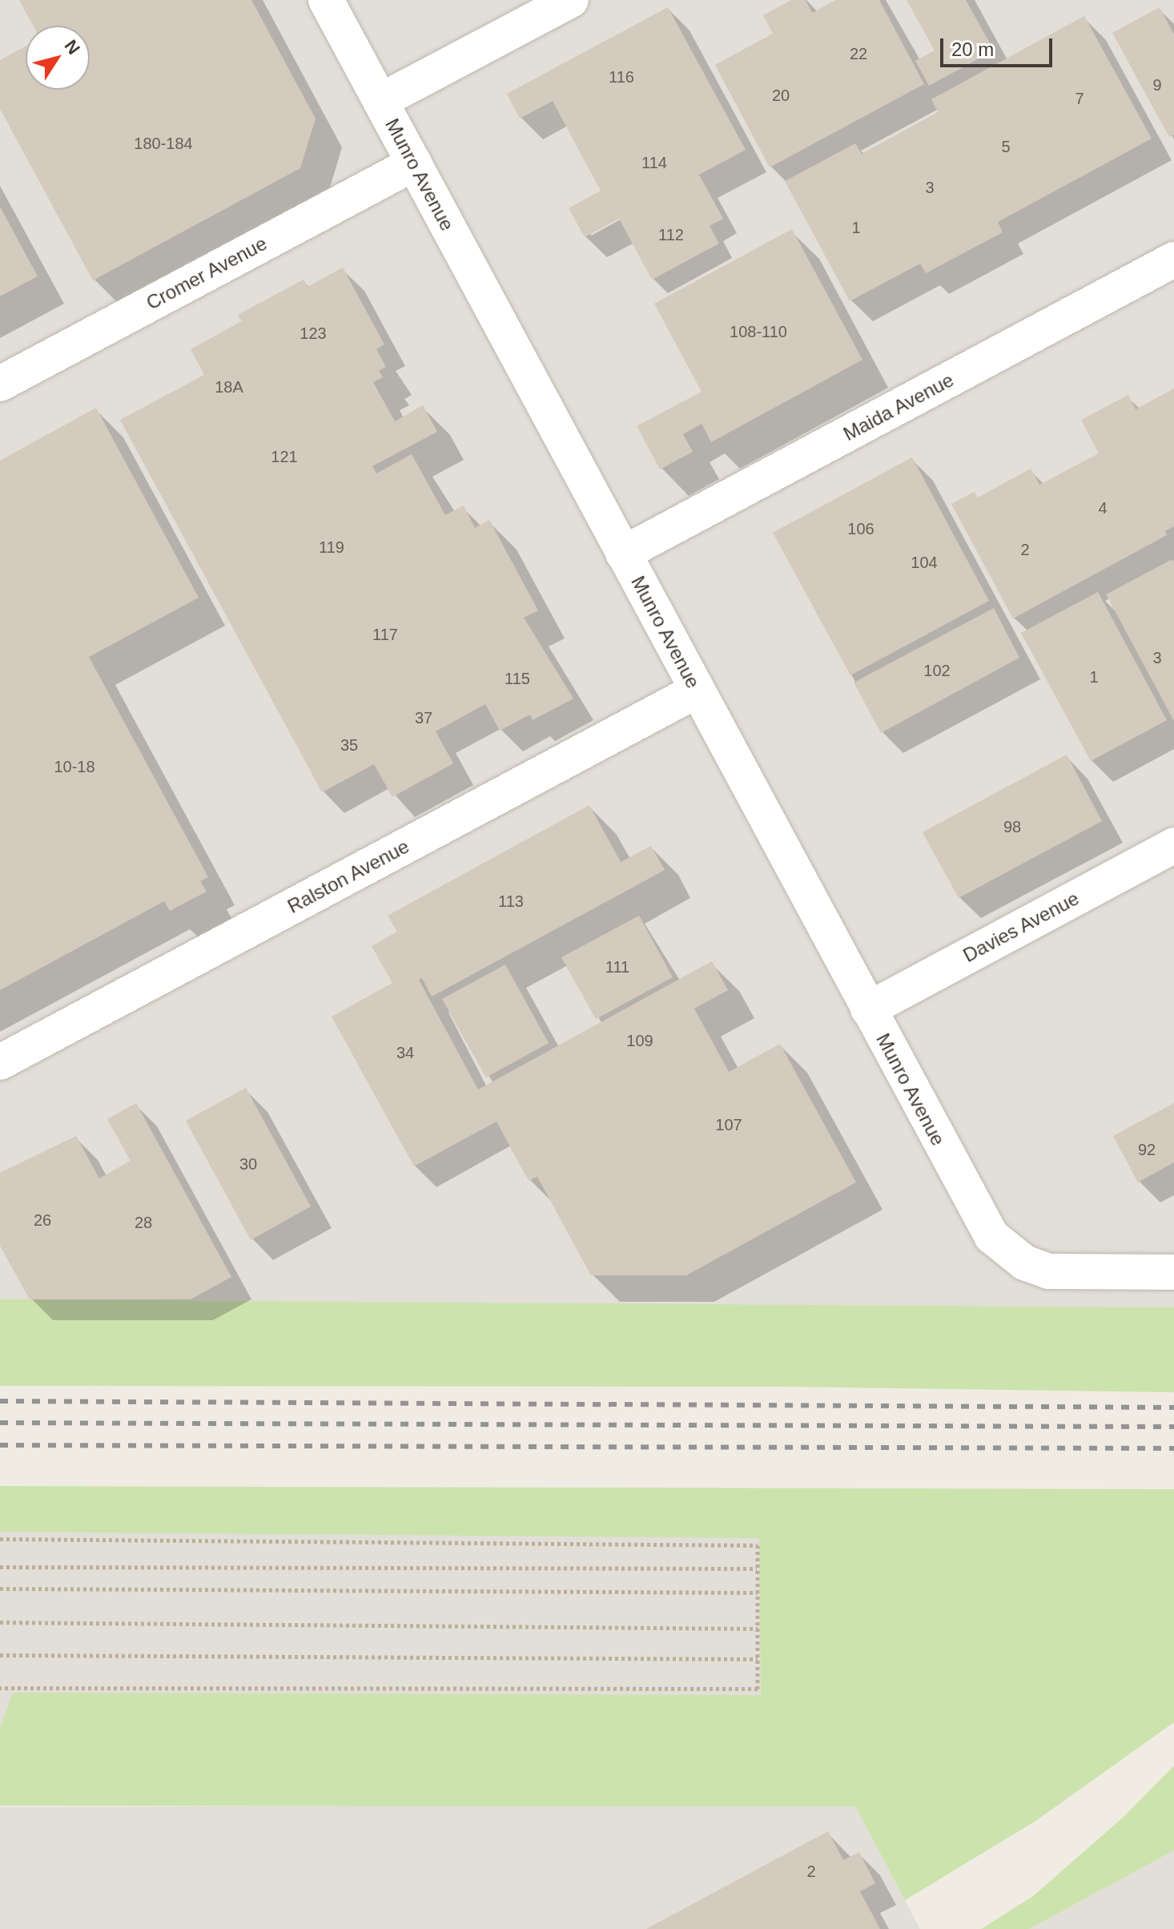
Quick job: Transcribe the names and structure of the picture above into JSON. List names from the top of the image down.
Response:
{
  "streets": {
    "street": [
      "Munro Avenue",
      "Cromer Avenue",
      "Maida Avenue",
      "Ralston Avenue",
      "Davies Avenue"
    ]
  },
  "crossings": [
    ["Munro Avenue", "Cromer Avenue"],
    ["Munro Avenue", "Maida Avenue"],
    ["Munro Avenue", "Ralston Avenue"],
    ["Munro Avenue", "Davies Avenue"]
  ],
  "house_numbers": [
    "22",
    "116",
    "9",
    "20",
    "7",
    "180-184",
    "5",
    "114",
    "3",
    "1",
    "112",
    "108-110",
    "123",
    "18A",
    "121",
    "4",
    "106",
    "119",
    "2",
    "104",
    "117",
    "3",
    "102",
    "1",
    "115",
    "37",
    "35",
    "10-18",
    "98",
    "113",
    "111",
    "109",
    "34",
    "107",
    "92",
    "30",
    "26",
    "28",
    "2"
  ],
  "scale_bar": "20 m",
  "north": "top right"
}
